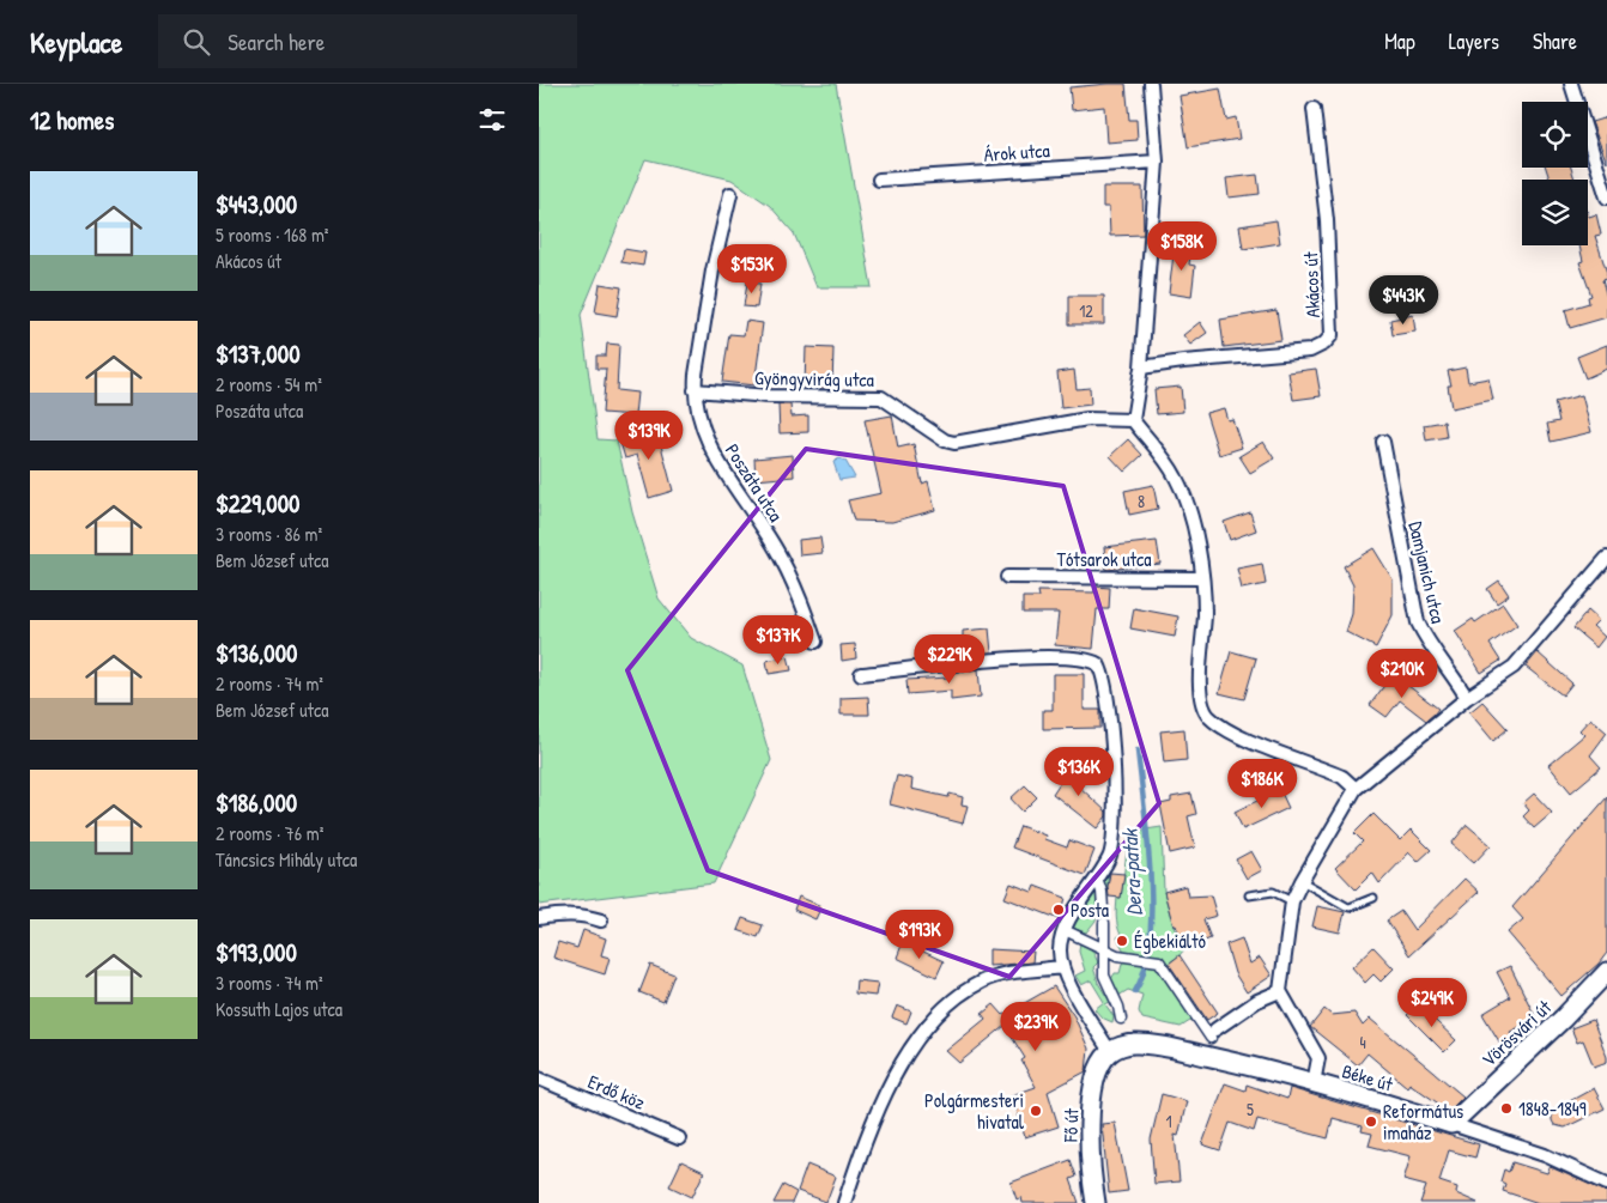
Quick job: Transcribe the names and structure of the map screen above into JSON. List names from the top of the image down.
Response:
{
  "streets": {
    "main road": ["Vörösvári út", "Béke út", "Fő út"],
    "street": [
      "Árok utca",
      "Akácos út",
      "Gyöngyvirág utca",
      "Poszáta utca",
      "Tótsarok utca",
      "Damjanich utca",
      "Erdő köz"
    ]
  },
  "crossings": [
    ["Gyöngyvirág utca", "Poszáta utca"],
    ["Vörösvári út", "Béke út"],
    ["Béke út", "Fő út"]
  ],
  "water": ["Dera-patak"],
  "places": [
    "Posta",
    "Égbekiáltó",
    "1848-1849",
    "Polgármesteri hivatal",
    "Református imaház"
  ],
  "house_numbers": [
    "12",
    "8",
    "4",
    "5",
    "1"
  ],
  "page": {
    "header": "Keyplace",
    "search": "Search here",
    "nav": ["Map", "Layers", "Share"],
    "heading": "12 homes",
    "list": [
      {
        "name": "$443,000",
        "note": "5 rooms · 168 m² · Akácos út"
      },
      {
        "name": "$137,000",
        "note": "2 rooms · 54 m² · Poszáta utca"
      },
      {
        "name": "$229,000",
        "note": "3 rooms · 86 m² · Bem József utca"
      },
      {
        "name": "$136,000",
        "note": "2 rooms · 74 m² · Bem József utca"
      },
      {
        "name": "$186,000",
        "note": "2 rooms · 76 m² · Táncsics Mihály utca"
      },
      {
        "name": "$193,000",
        "note": "3 rooms · 74 m² · Kossuth Lajos utca"
      }
    ],
    "price": [
      "$158K",
      "$153K",
      "$443K",
      "$139K",
      "$137K",
      "$229K",
      "$210K",
      "$136K",
      "$186K",
      "$193K",
      "$249K",
      "$239K"
    ]
  }
}
